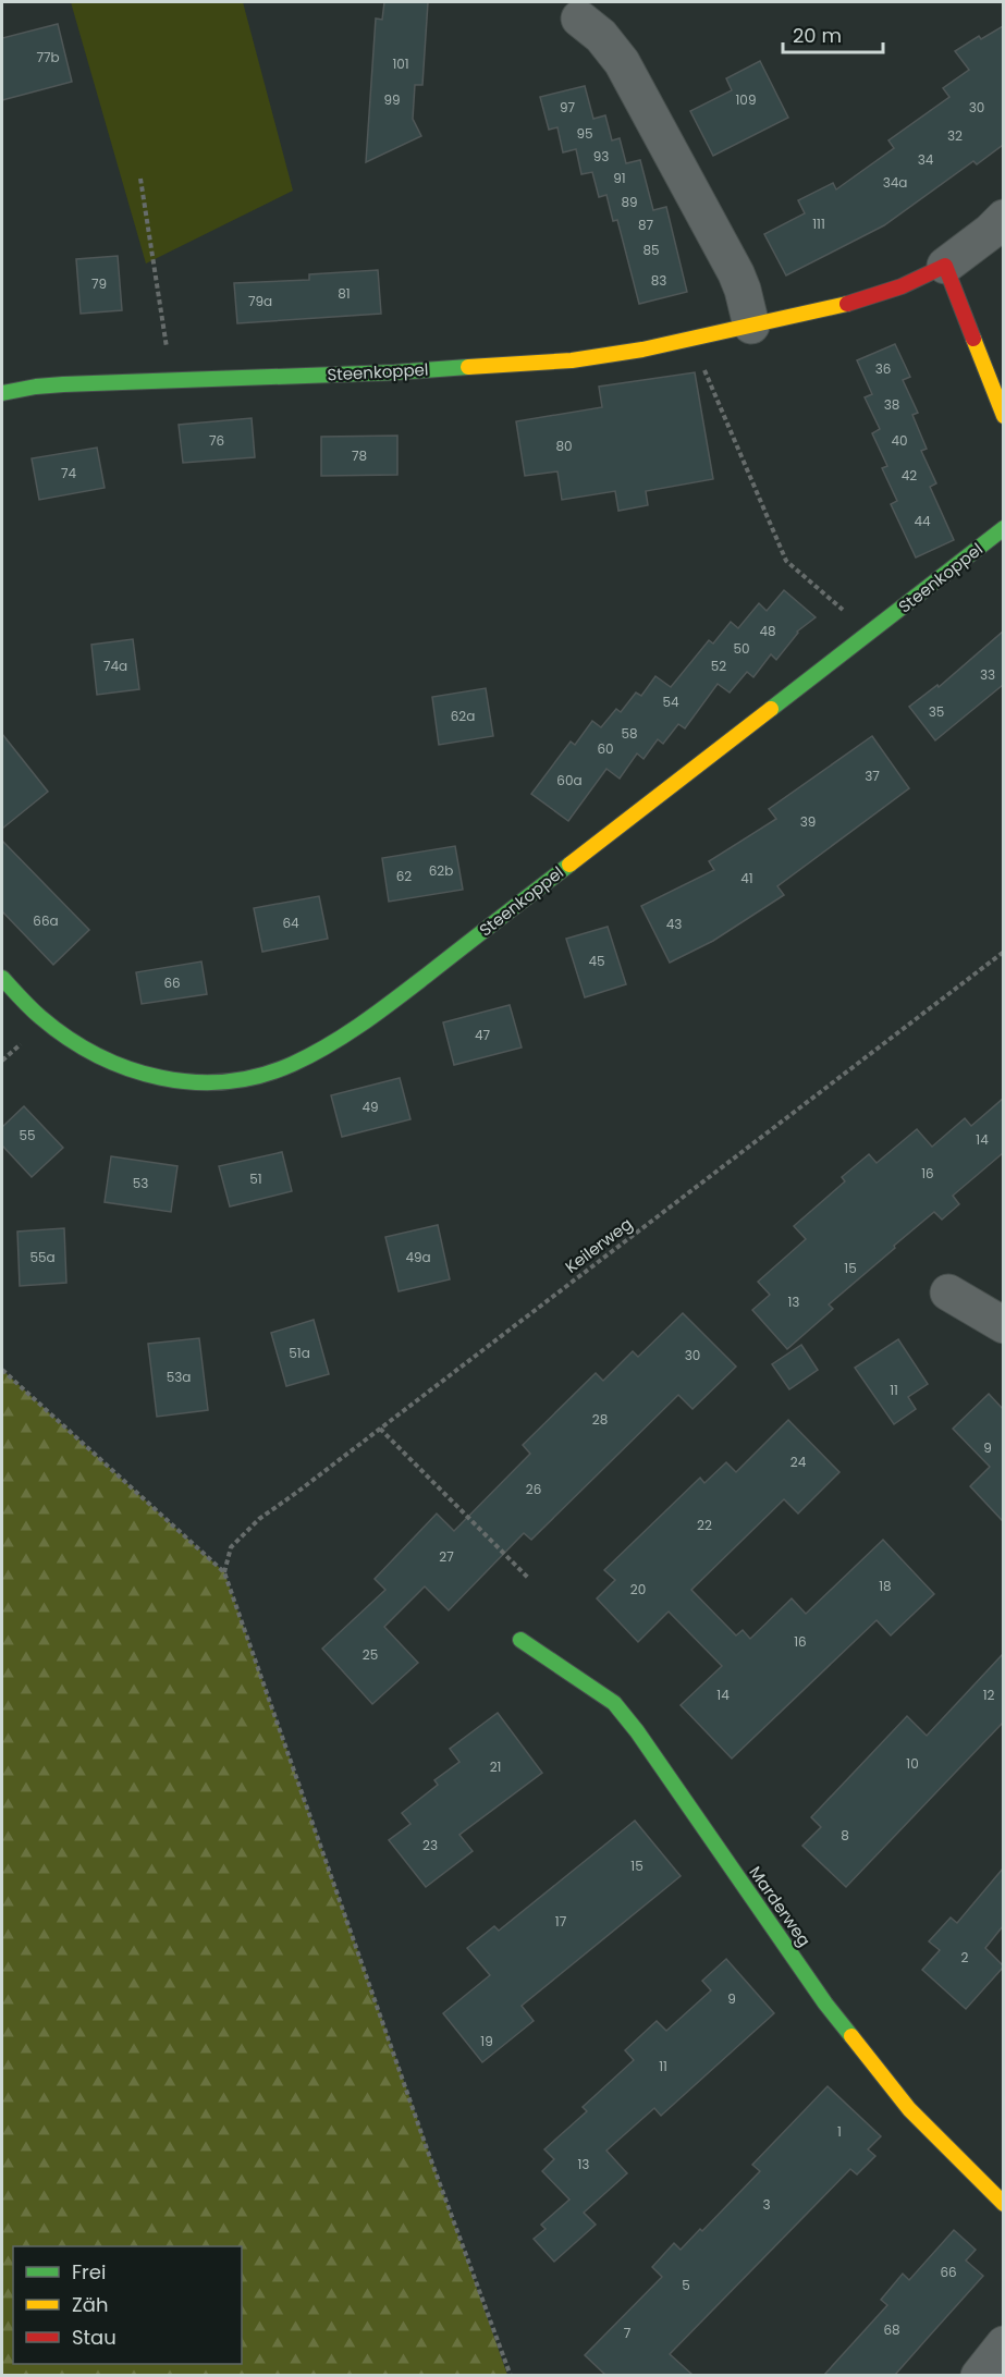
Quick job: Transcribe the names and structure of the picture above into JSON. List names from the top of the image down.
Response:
{
  "streets": {
    "street": ["Steenkoppel", "Marderweg"],
    "path": ["Keilerweg"]
  },
  "house_numbers": [
    "77b",
    "101",
    "99",
    "109",
    "97",
    "30",
    "95",
    "32",
    "93",
    "34",
    "91",
    "34a",
    "89",
    "111",
    "87",
    "85",
    "83",
    "79",
    "81",
    "79a",
    "36",
    "38",
    "76",
    "40",
    "80",
    "78",
    "74",
    "42",
    "44",
    "48",
    "50",
    "74a",
    "52",
    "33",
    "54",
    "35",
    "62a",
    "58",
    "60",
    "37",
    "60a",
    "39",
    "62b",
    "62",
    "41",
    "66a",
    "64",
    "43",
    "45",
    "66",
    "47",
    "49",
    "55",
    "14",
    "16",
    "51",
    "53",
    "55a",
    "49a",
    "15",
    "13",
    "51a",
    "30",
    "53a",
    "11",
    "28",
    "9",
    "24",
    "26",
    "22",
    "27",
    "18",
    "20",
    "16",
    "25",
    "14",
    "12",
    "10",
    "21",
    "8",
    "23",
    "15",
    "17",
    "2",
    "9",
    "19",
    "11",
    "1",
    "13",
    "3",
    "66",
    "5",
    "68",
    "7"
  ],
  "legend": ["Frei", "Zäh", "Stau"],
  "scale_bar": "20 m"
}
